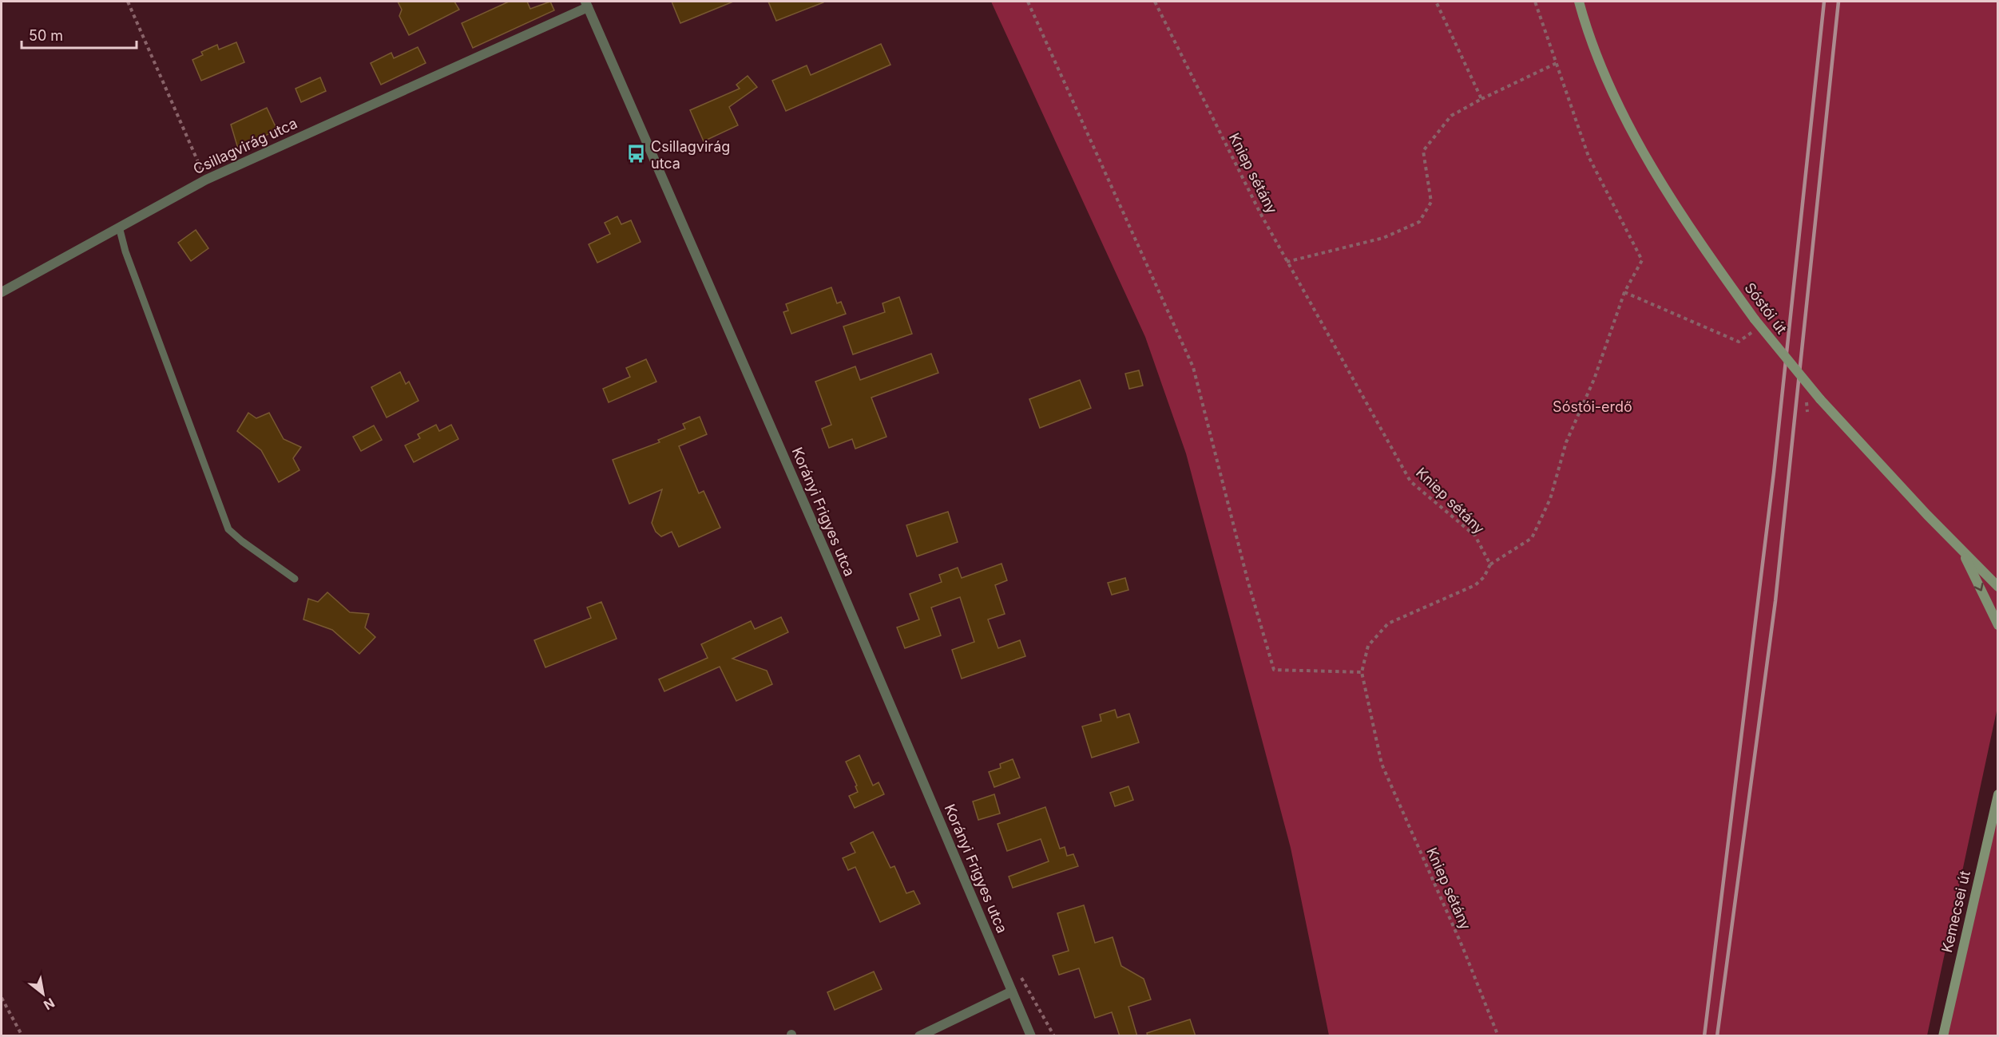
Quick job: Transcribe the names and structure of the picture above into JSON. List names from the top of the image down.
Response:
{
  "streets": {
    "main road": ["Sóstói út", "Kemecsei út"],
    "street": ["Csillagvirág utca", "Korányi Frigyes utca"],
    "path": ["Kniep sétány"]
  },
  "crossings": [
    ["Csillagvirág utca", "Korányi Frigyes utca"]
  ],
  "parks": ["Sóstói-erdő"],
  "places": {
    "bus stop": ["Csillagvirág utca"]
  },
  "scale_bar": "50 m",
  "north": "bottom right"
}
